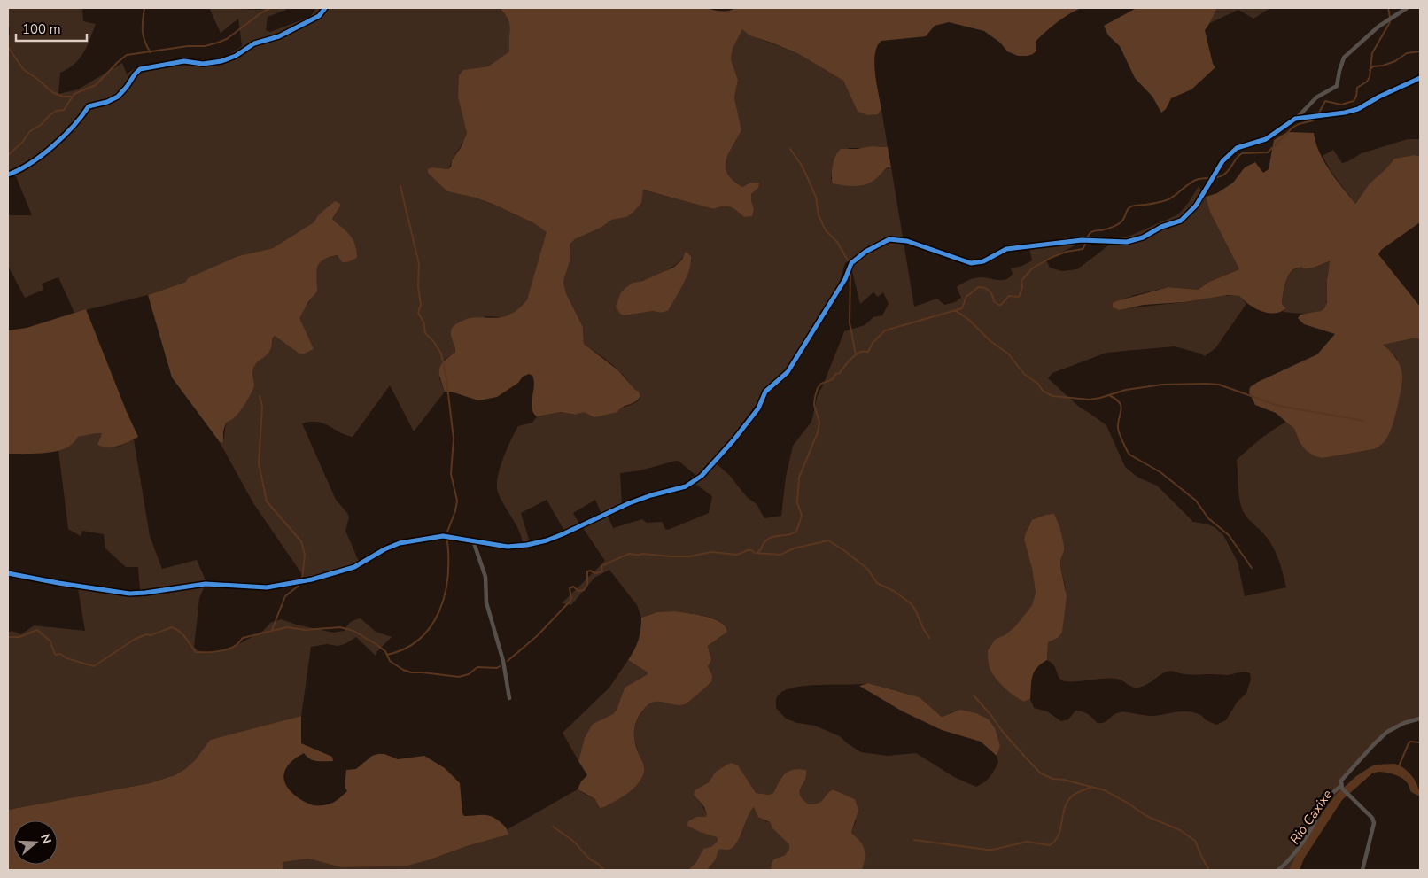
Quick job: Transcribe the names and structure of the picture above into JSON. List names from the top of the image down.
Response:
{
  "water": ["Rio Caxixe"],
  "scale_bar": "100 m",
  "north": "right"
}
